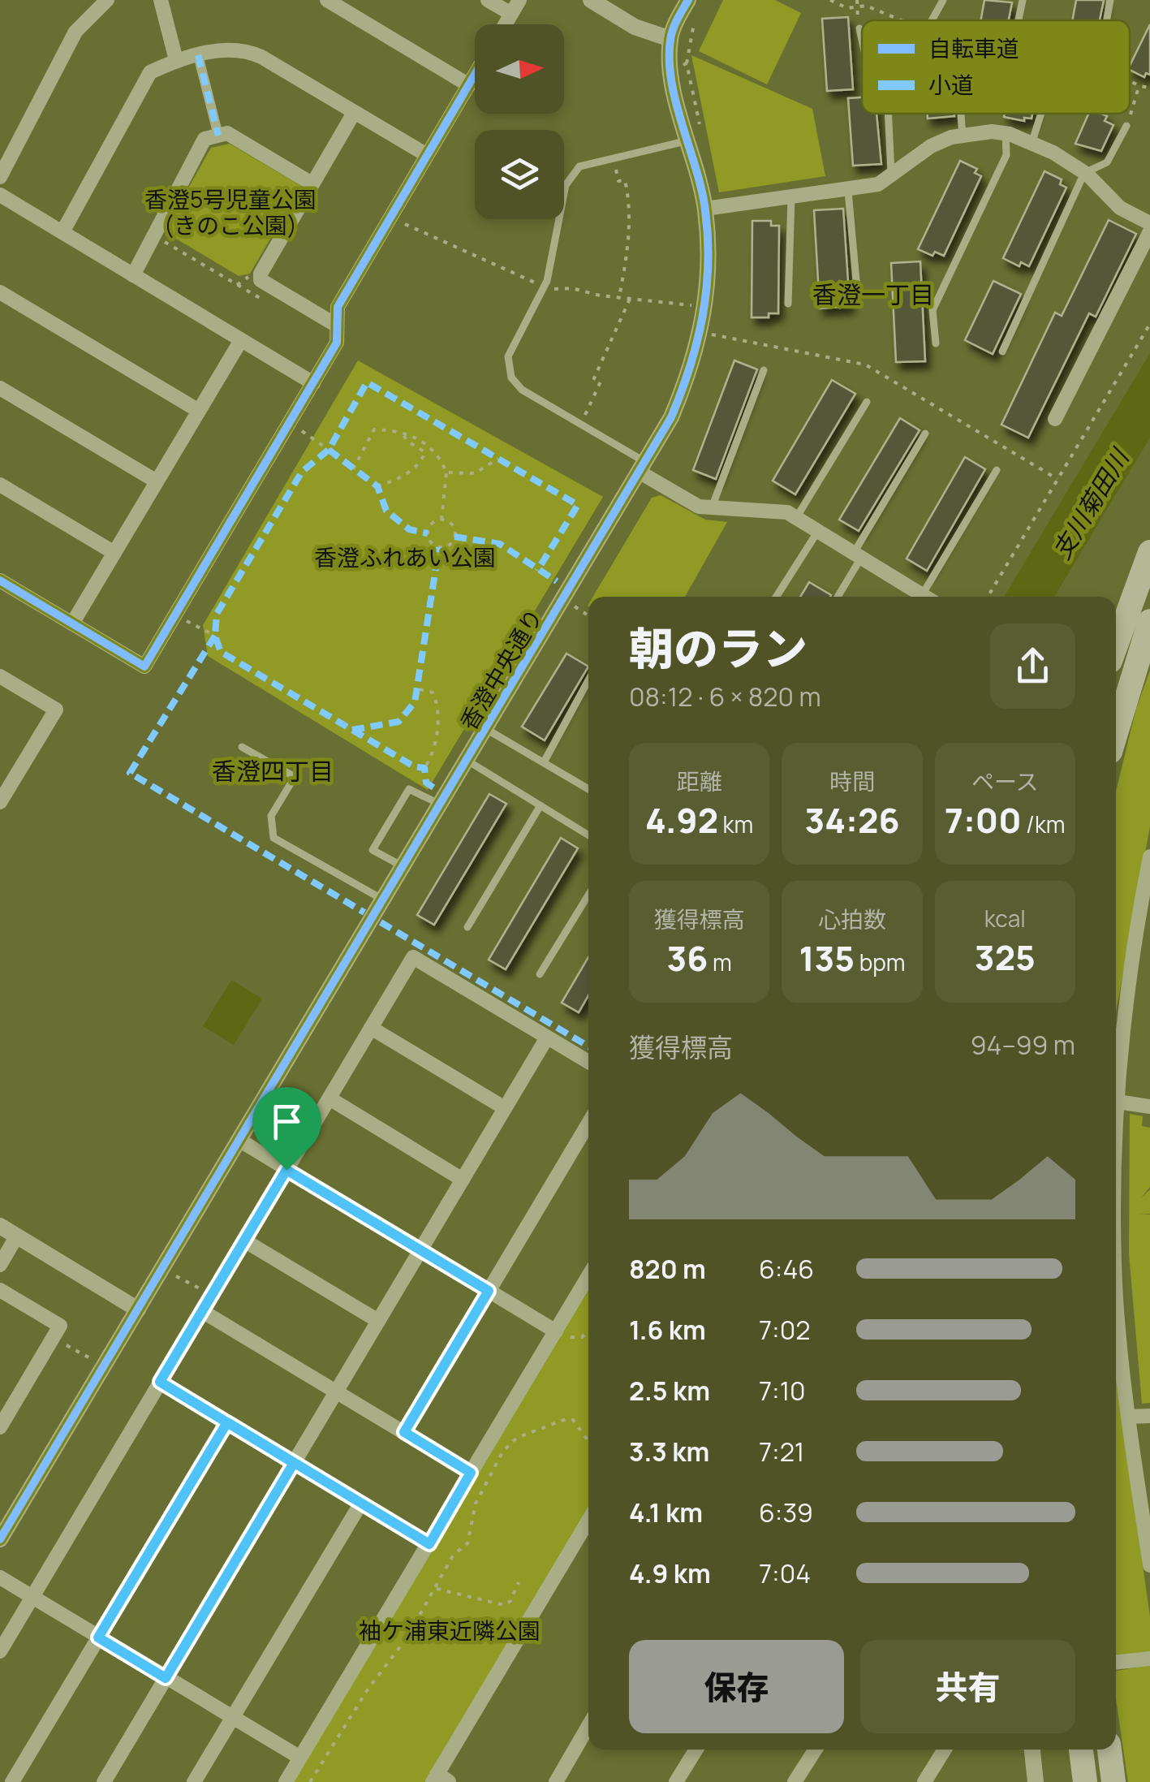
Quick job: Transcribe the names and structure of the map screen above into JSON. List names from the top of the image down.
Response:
{
  "streets": {
    "street": ["香澄中央通り"]
  },
  "districts": ["香澄一丁目", "香澄四丁目"],
  "water": ["支川菊田川"],
  "parks": ["香澄5号児童公園 (きのこ公園)", "香澄ふれあい公園", "袖ケ浦東近隣公園"],
  "legend": ["自転車道", "小道"],
  "north": "right",
  "page": {
    "heading": ["朝のラン", "08:12 · 6 × 820 m"],
    "stats": [
      ["距離", "4.92 km"],
      ["時間", "34:26"],
      ["ペース", "7:00 /km"],
      ["獲得標高", "36 m"],
      ["心拍数", "135 bpm"],
      ["kcal", "325"]
    ],
    "chart": ["獲得標高", "94–99 m"],
    "list": [
      {
        "name": "820 m",
        "note": "6:46"
      },
      {
        "name": "1.6 km",
        "note": "7:02"
      },
      {
        "name": "2.5 km",
        "note": "7:10"
      },
      {
        "name": "3.3 km",
        "note": "7:21"
      },
      {
        "name": "4.1 km",
        "note": "6:39"
      },
      {
        "name": "4.9 km",
        "note": "7:04"
      }
    ],
    "buttons": ["保存", "共有"]
  }
}
